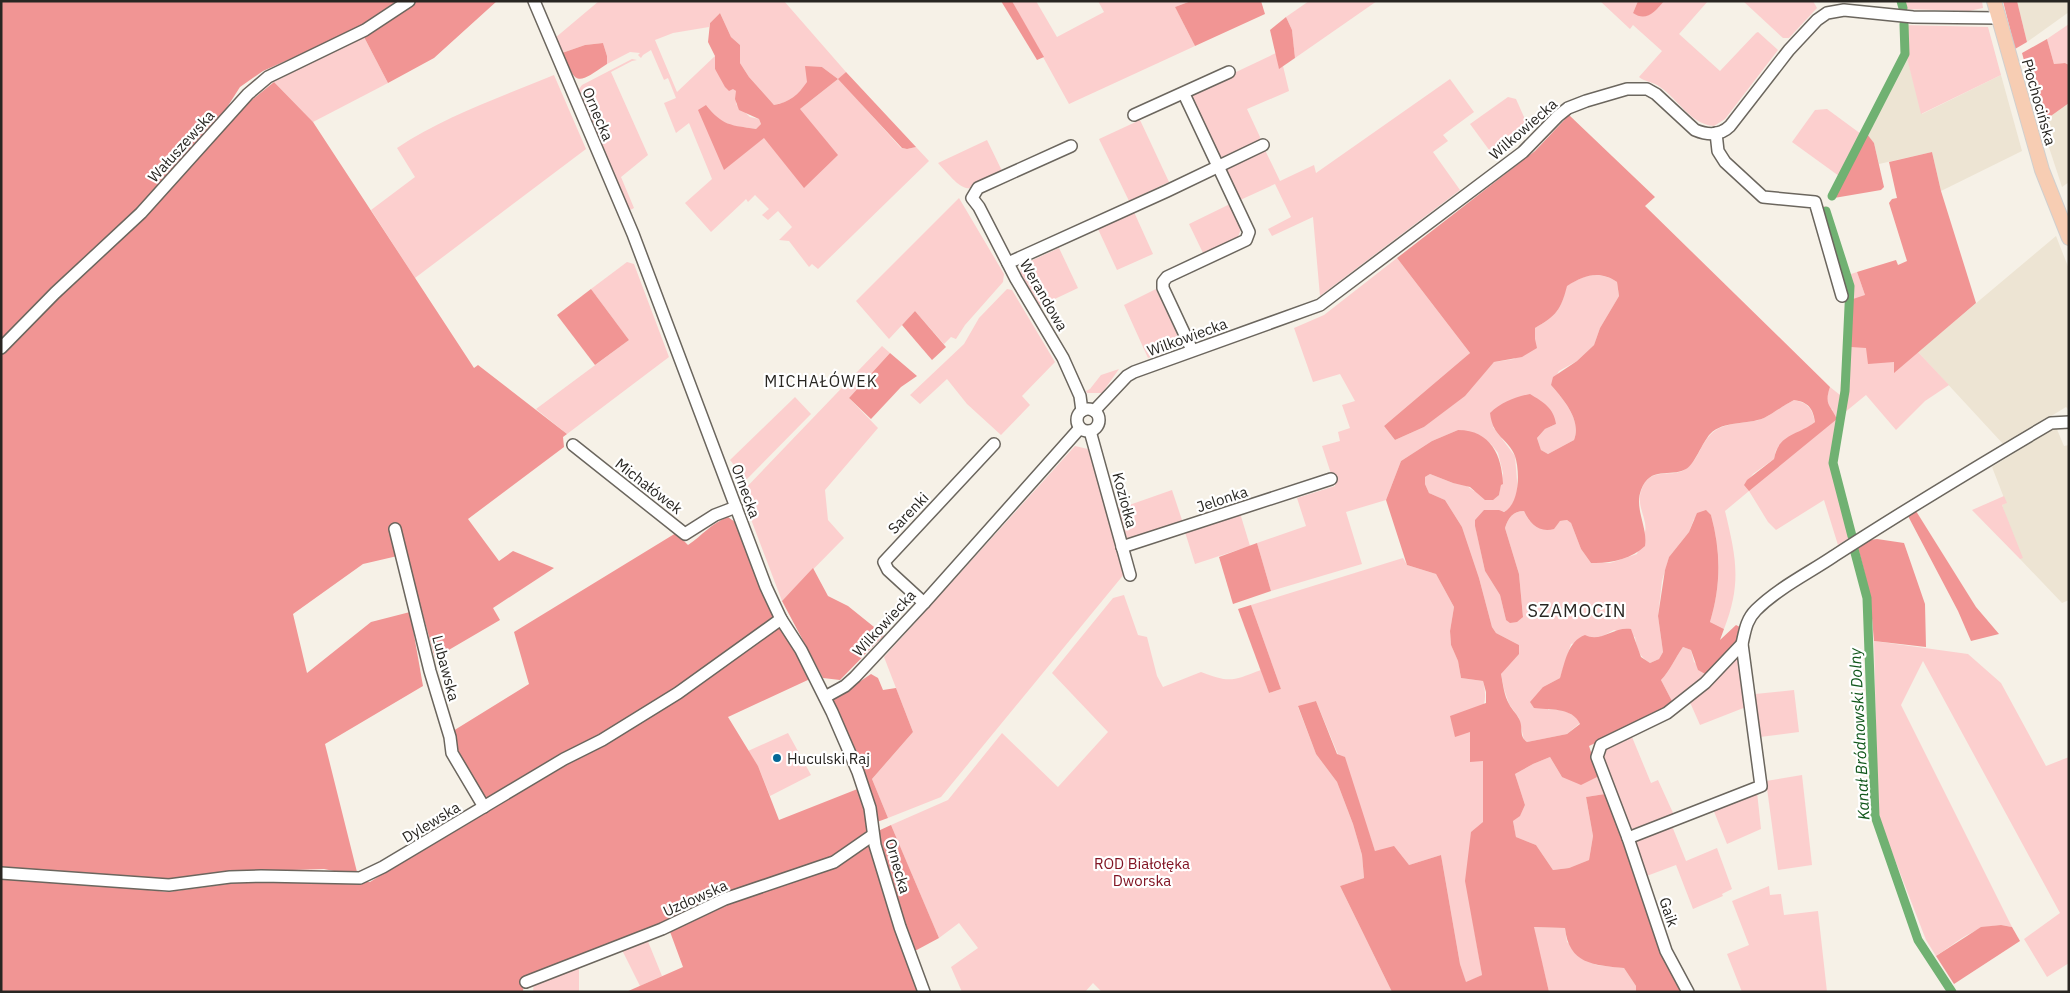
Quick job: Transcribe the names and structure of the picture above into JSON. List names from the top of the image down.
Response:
{
  "streets": {
    "main road": ["Płochocińska"],
    "street": [
      "Ornecka",
      "Wilkowiecka",
      "Wałuszewska",
      "Werandowa",
      "Michałówek",
      "Jelonka",
      "Koziołka",
      "Sarenki",
      "Lubawska",
      "Dylewska",
      "Uzdowska",
      "Gaik"
    ]
  },
  "crossings": [
    ["Ornecka", "Wilkowiecka"],
    ["Ornecka", "Michałówek"],
    ["Ornecka", "Dylewska"],
    ["Ornecka", "Uzdowska"],
    ["Wilkowiecka", "Werandowa"],
    ["Wilkowiecka", "Koziołka"],
    ["Wilkowiecka", "Sarenki"],
    ["Werandowa", "Koziołka"],
    ["Jelonka", "Koziołka"],
    ["Lubawska", "Dylewska"]
  ],
  "districts": ["MICHAŁÓWEK", "SZAMOCIN"],
  "water": ["Kanał Bródnowski Dolny"],
  "parks": ["ROD Białołęka Dworska"],
  "places": ["Huculski Raj"]
}
